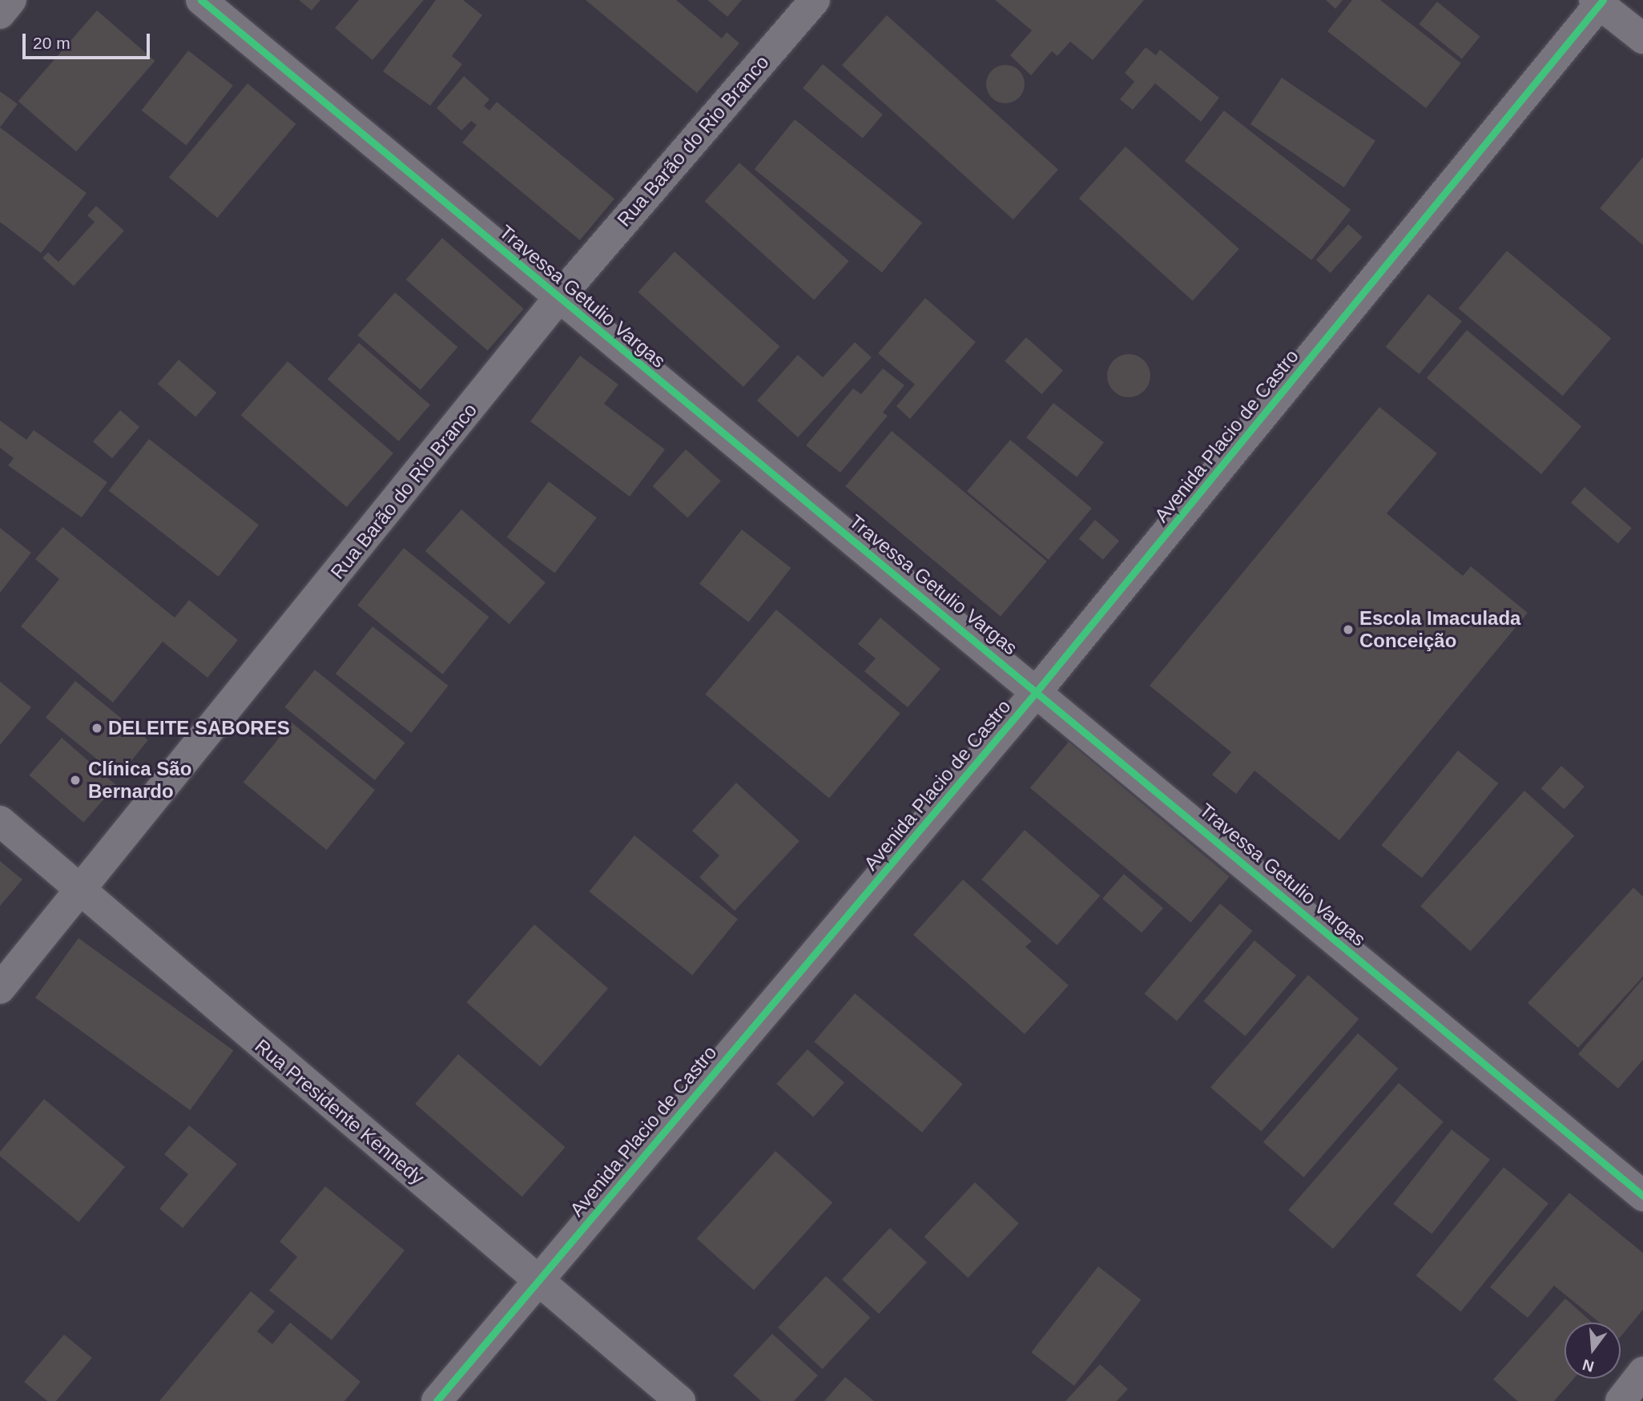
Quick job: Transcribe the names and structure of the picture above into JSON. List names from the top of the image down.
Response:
{
  "streets": {
    "street": [
      "Rua Barão do Rio Branco",
      "Travessa Getulio Vargas",
      "Avenida Placio de Castro",
      "Rua Presidente Kennedy"
    ]
  },
  "crossings": [
    ["Rua Barão do Rio Branco", "Travessa Getulio Vargas"],
    ["Rua Barão do Rio Branco", "Rua Presidente Kennedy"],
    ["Travessa Getulio Vargas", "Avenida Placio de Castro"],
    ["Avenida Placio de Castro", "Rua Presidente Kennedy"]
  ],
  "places": ["Escola Imaculada Conceição", "DELEITE SABORES", "Clínica São Bernardo"],
  "scale_bar": "20 m",
  "north": "bottom"
}
